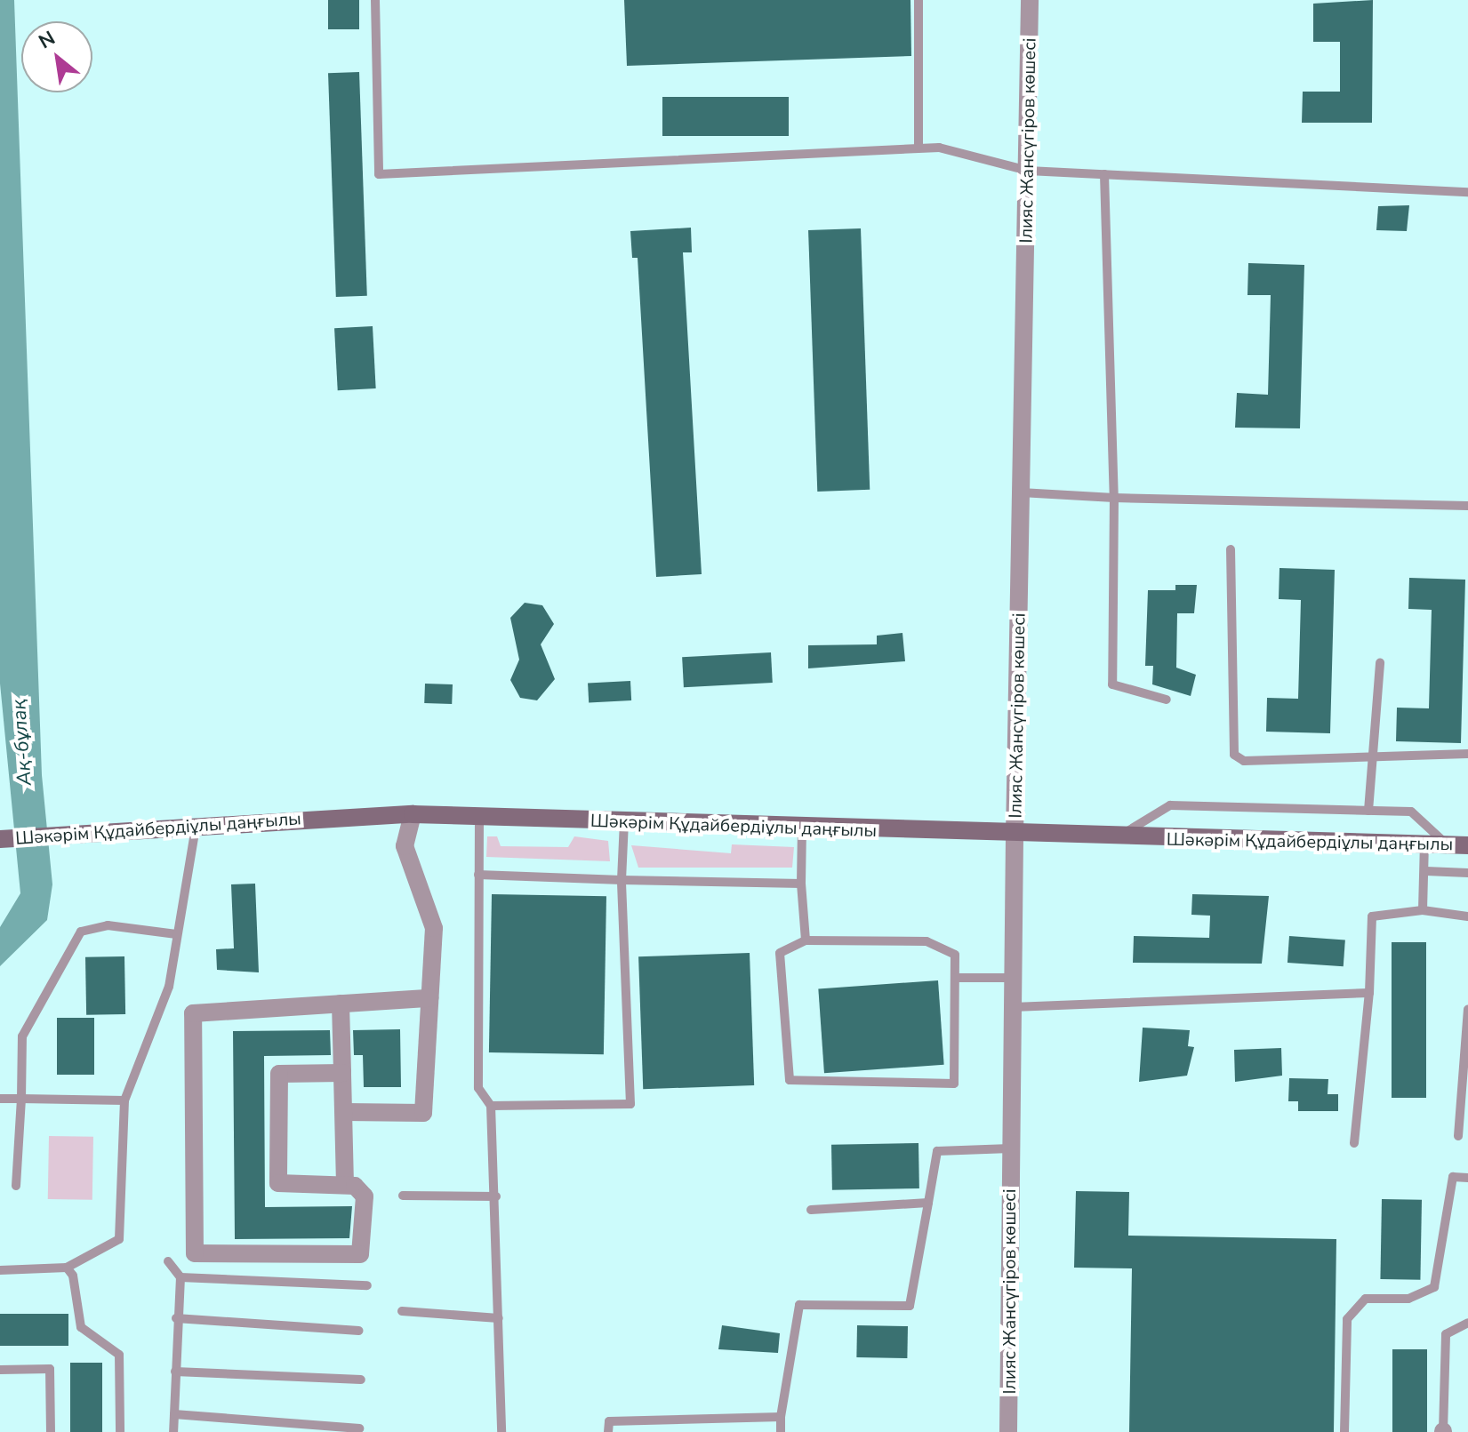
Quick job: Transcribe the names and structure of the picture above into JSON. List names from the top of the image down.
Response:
{
  "streets": {
    "main road": ["Шәкәрім Құдайбердіұлы даңғылы"],
    "street": ["Ілияс Жансүгіров көшесі"]
  },
  "crossings": [
    ["Ілияс Жансүгіров көшесі", "Шәкәрім Құдайбердіұлы даңғылы"]
  ],
  "water": ["Ақ-бұлақ"],
  "north": "top left"
}
